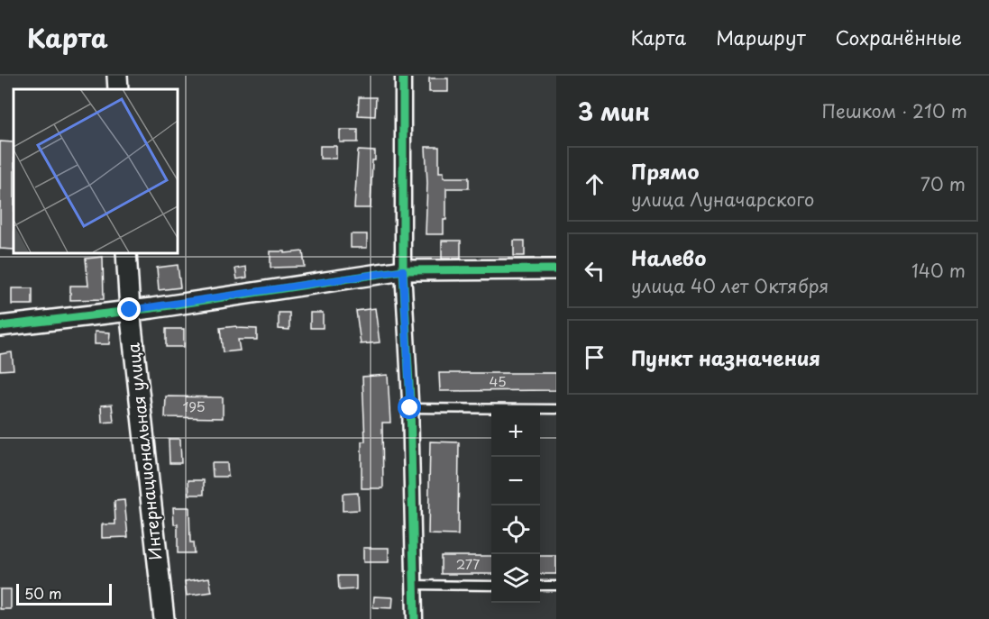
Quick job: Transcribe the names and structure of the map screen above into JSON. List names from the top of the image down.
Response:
{
  "streets": {
    "street": ["Интернациональная улица"]
  },
  "house_numbers": ["45", "195", "277"],
  "scale_bar": "50 m",
  "page": {
    "header": "Карта",
    "nav": ["Карта", "Маршрут", "Сохранённые"],
    "heading": ["3 мин", "Пешком · 210 m"],
    "list": [
      ["Прямо", "улица Луначарского", "70 m"],
      ["Налево", "улица 40 лет Октября", "140 m"],
      "Пункт назначения"
    ],
    "map_buttons": ["+", "−"],
    "scale": "50 m"
  }
}
